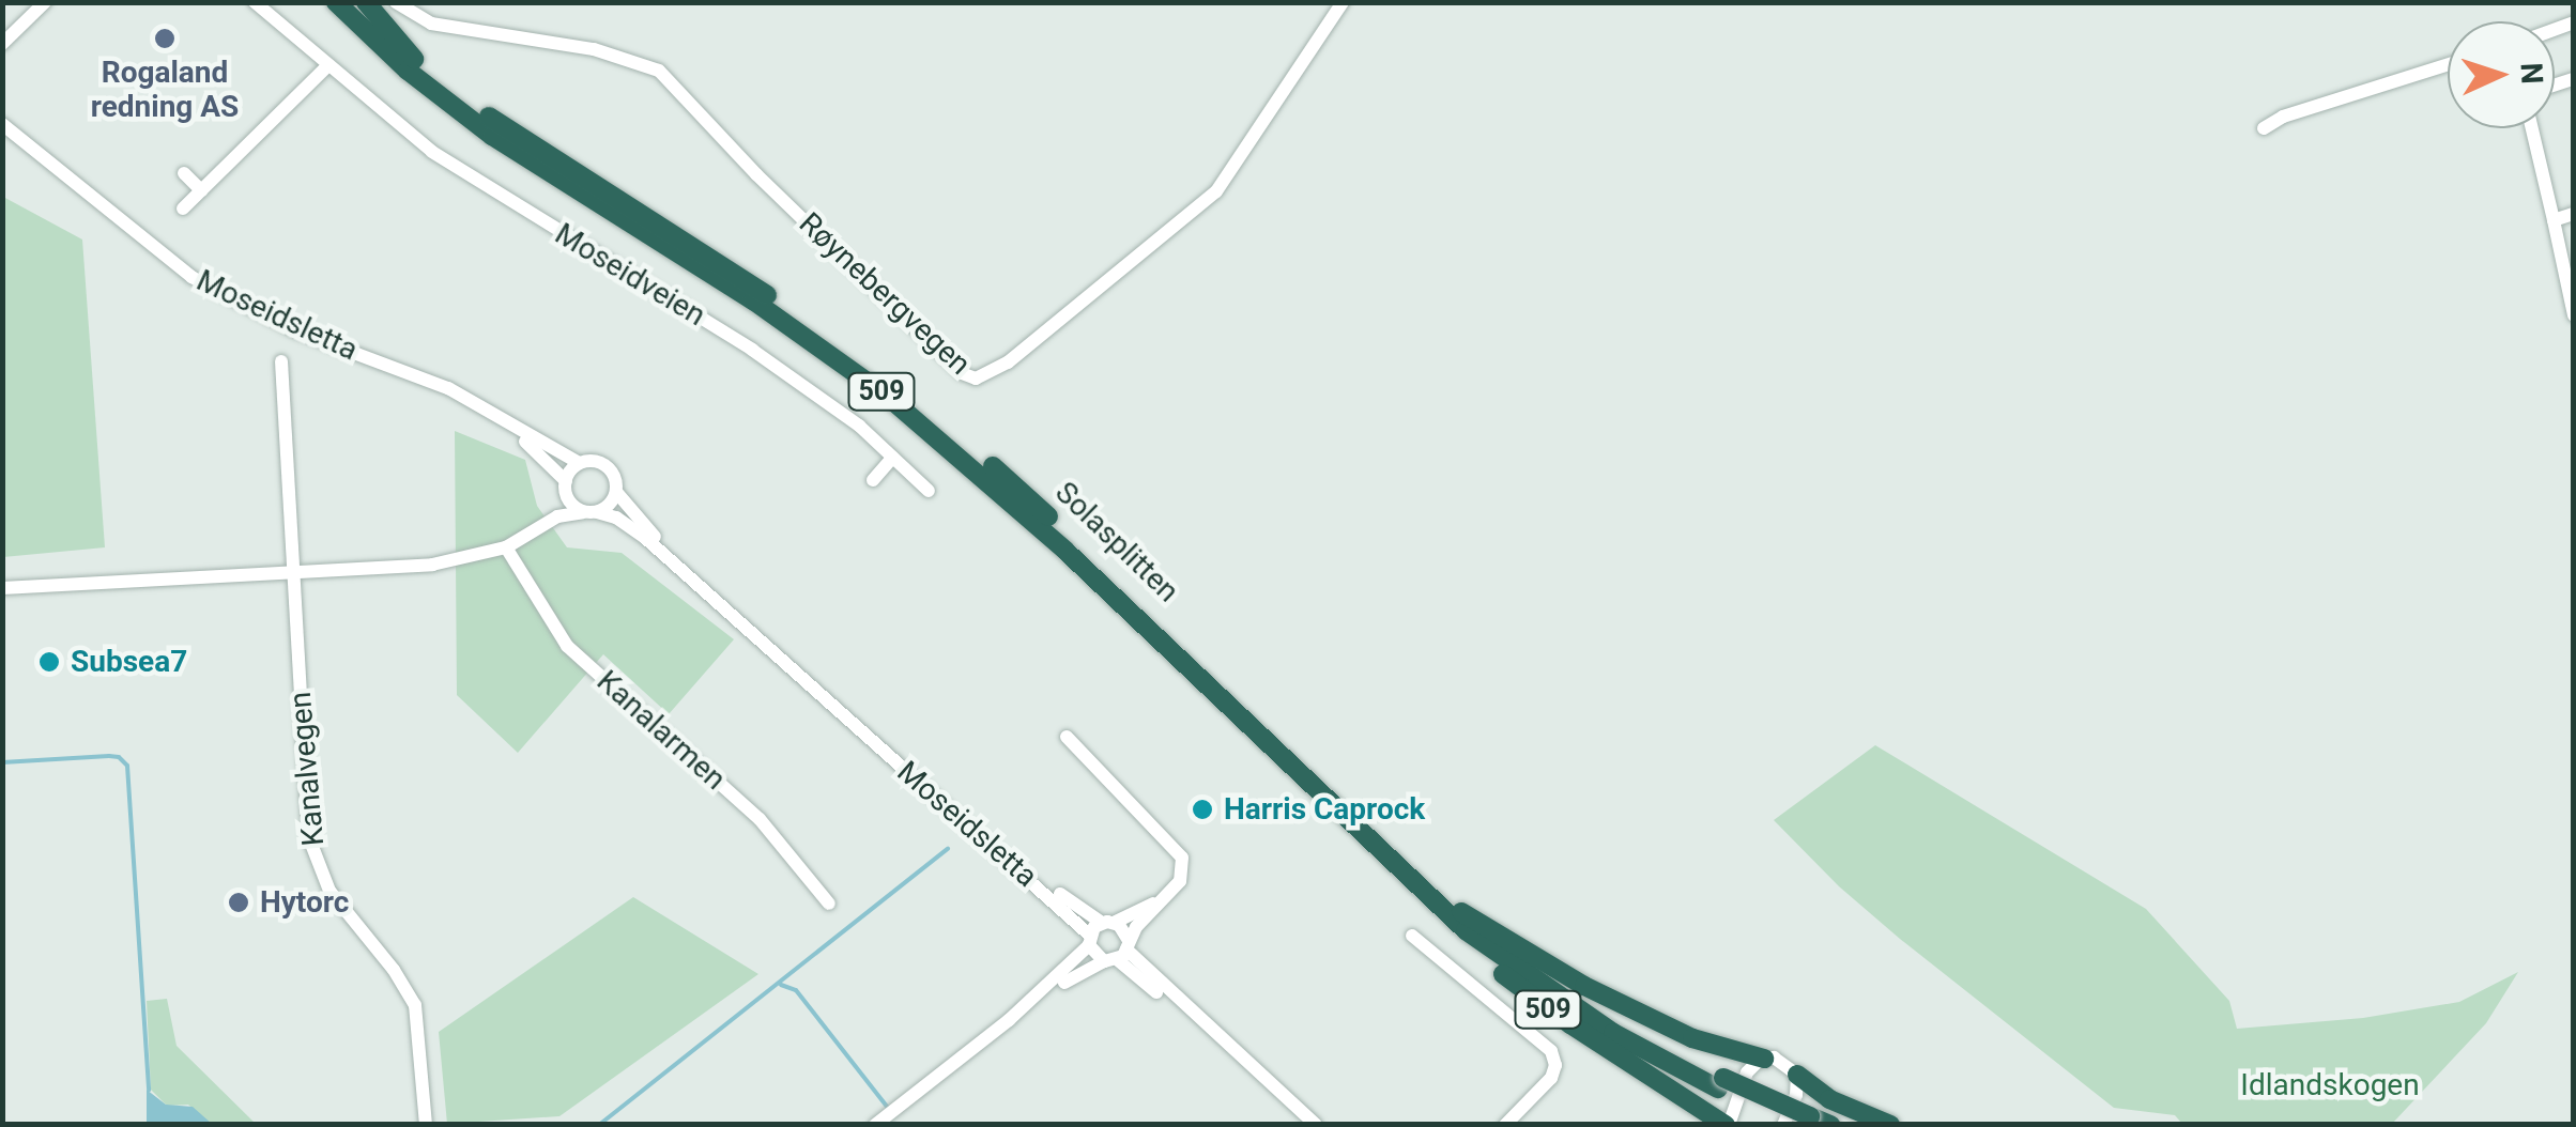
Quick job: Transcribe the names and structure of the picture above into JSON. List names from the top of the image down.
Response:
{
  "streets": {
    "highway": ["509", "Solasplitten"],
    "street": [
      "Moseidveien",
      "Røynebergvegen",
      "Moseidsletta",
      "Kanalarmen",
      "Kanalvegen"
    ]
  },
  "crossings": [
    ["509", "Solasplitten"]
  ],
  "parks": ["Idlandskogen"],
  "places": [
    "Rogaland redning AS",
    "Subsea7",
    "Harris Caprock",
    "Hytorc"
  ],
  "north": "right"
}
